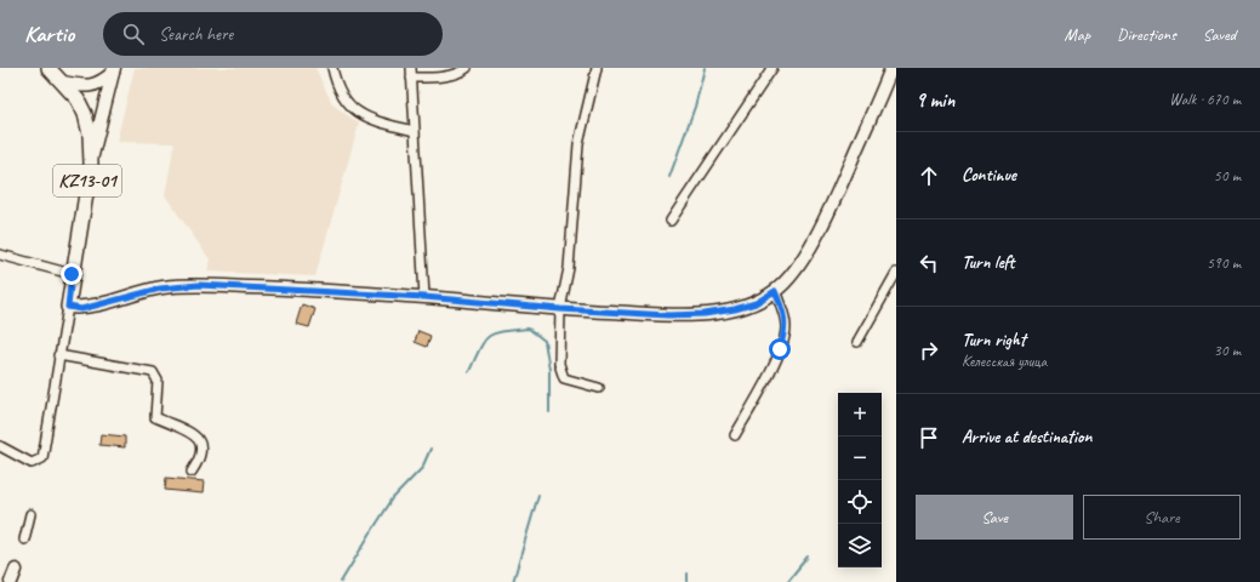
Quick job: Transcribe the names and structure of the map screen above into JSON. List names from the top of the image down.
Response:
{
  "streets": {
    "main road": ["KZ13-01"]
  },
  "page": {
    "header": "Kartio",
    "search": "Search here",
    "nav": ["Map", "Directions", "Saved"],
    "heading": ["9 min", "Walk · 670 m"],
    "list": [
      ["Continue", "50 m"],
      ["Turn left", "590 m"],
      ["Turn right", "Келесская улица", "30 m"],
      "Arrive at destination"
    ],
    "map_buttons": ["+", "−"],
    "buttons": ["Save", "Share"]
  }
}
